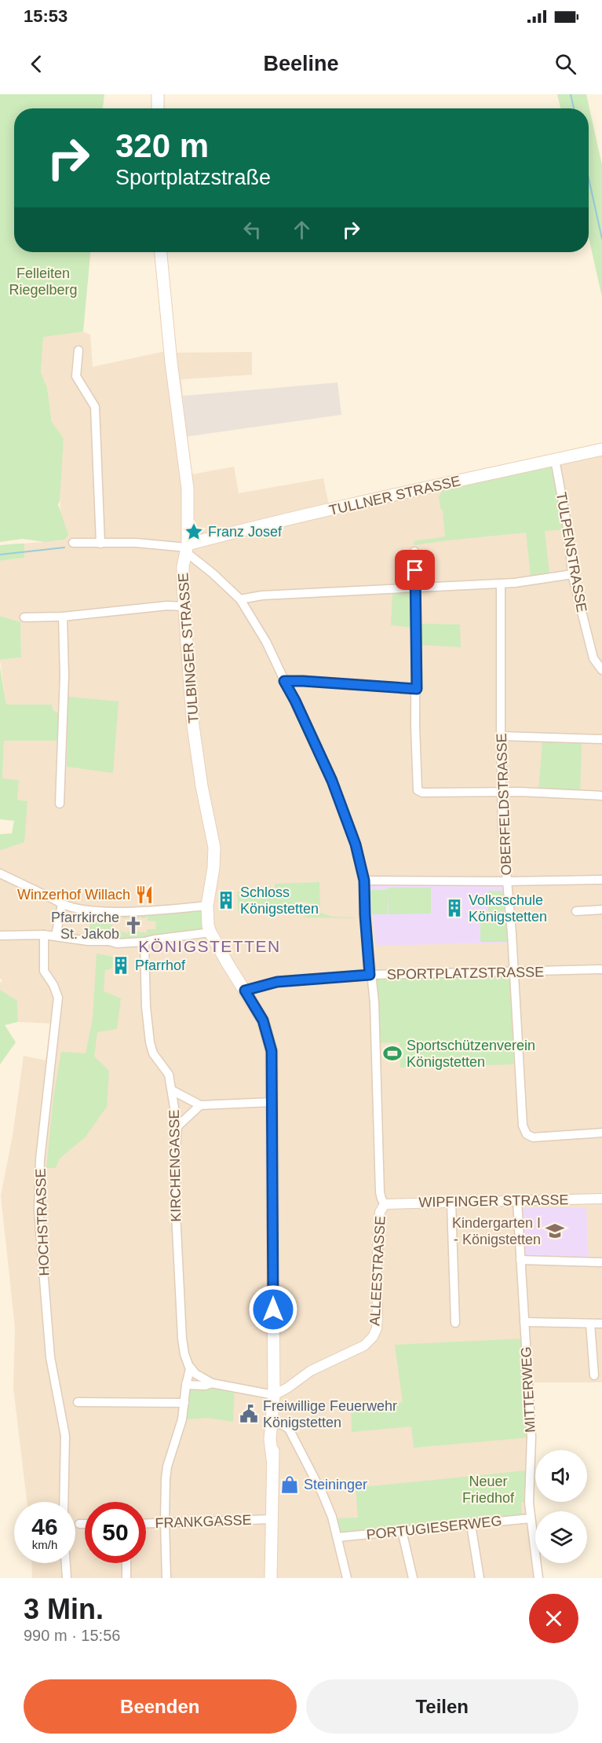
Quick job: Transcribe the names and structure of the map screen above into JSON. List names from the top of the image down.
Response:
{
  "streets": {
    "main road": ["TULLNER STRASSE", "TULBINGER STRASSE"],
    "street": [
      "TULPENSTRASSE",
      "OBERFELDSTRASSE",
      "SPORTPLATZSTRASSE",
      "KIRCHENGASSE",
      "WIPFINGER STRASSE",
      "HOCHSTRASSE",
      "ALLEESTRASSE",
      "MITTERWEG",
      "FRANKGASSE",
      "PORTUGIESERWEG"
    ]
  },
  "crossings": [
    ["TULLNER STRASSE", "TULPENSTRASSE"],
    ["TULLNER STRASSE", "TULBINGER STRASSE"],
    ["OBERFELDSTRASSE", "SPORTPLATZSTRASSE"],
    ["KIRCHENGASSE", "FRANKGASSE"],
    ["WIPFINGER STRASSE", "ALLEESTRASSE"],
    ["WIPFINGER STRASSE", "MITTERWEG"],
    ["MITTERWEG", "PORTUGIESERWEG"]
  ],
  "districts": ["KÖNIGSTETTEN"],
  "parks": ["Felleiten Riegelberg", "Neuer Friedhof"],
  "places": {
    "place": ["Franz Josef"],
    "restaurant": ["Winzerhof Willach"],
    "building": ["Schloss Königstetten", "Volksschule Königstetten", "Pfarrhof"],
    "church": ["Pfarrkirche St. Jakob"],
    "sports": ["Sportschützenverein Königstetten"],
    "school or university": ["Kindergarten I - Königstetten"],
    "public building": ["Freiwillige Feuerwehr Königstetten"],
    "shop": ["Steininger"]
  },
  "page": {
    "status": "15:53",
    "header": "Beeline",
    "turn": ["320 m", "Sportplatzstraße"],
    "speed": "46 km/h",
    "limit": "50",
    "heading": ["3 Min.", "990 m · 15:56"],
    "buttons": ["Beenden", "Teilen"]
  }
}
